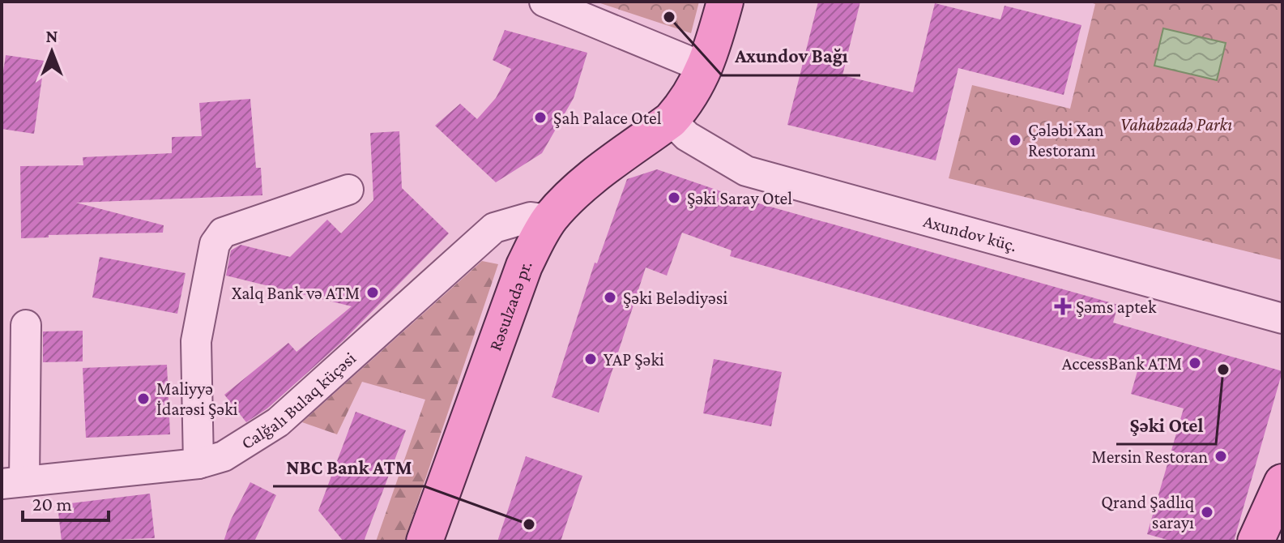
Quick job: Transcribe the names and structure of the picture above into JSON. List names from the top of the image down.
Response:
{
  "streets": {
    "main road": ["Rəsulzadə pr."],
    "street": ["Axundov küç.", "Calğalı Bulaq küçəsi"]
  },
  "crossings": [
    ["Axundov küç.", "Rəsulzadə pr."],
    ["Rəsulzadə pr.", "Calğalı Bulaq küçəsi"]
  ],
  "parks": ["Vahabzadə Parkı"],
  "places": {
    "other": [
      "Axundov Bağı",
      "Şah Palace Otel",
      "Çələbi Xan Restoranı",
      "Şəki Saray Otel",
      "Xalq Bank və ATM",
      "Şəki Belədiyəsi",
      "YAP Şəki",
      "AccessBank ATM",
      "Şəki Otel",
      "Maliyyə İdarəsi Şəki",
      "Mersin Restoran",
      "Qrand Şadlıq sarayı",
      "NBC Bank ATM"
    ],
    "health": ["Şəms aptek"]
  },
  "scale_bar": "20 m",
  "north": "top"
}
